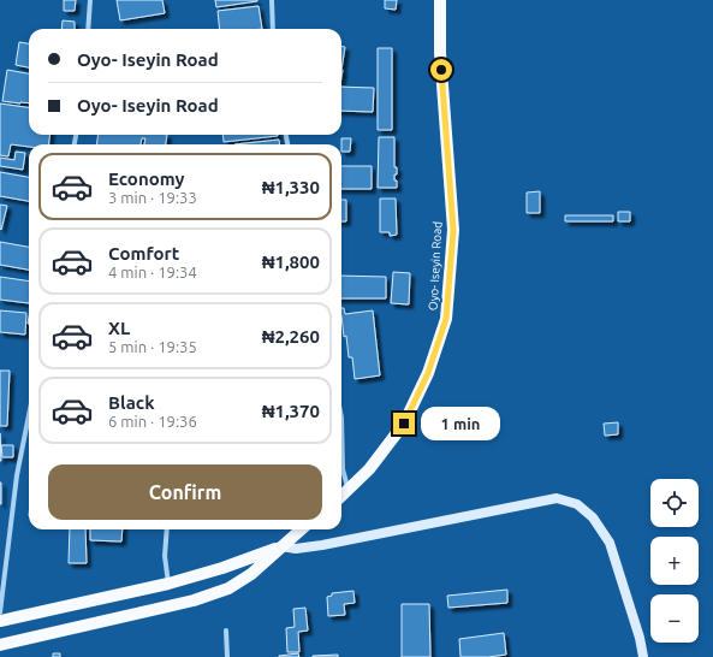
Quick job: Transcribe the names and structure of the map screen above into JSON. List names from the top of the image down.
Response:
{
  "streets": {
    "main road": ["Oyo- Iseyin Road"]
  },
  "page": {
    "banner": ["Oyo- Iseyin Road", "Oyo- Iseyin Road"],
    "list": [
      {
        "name": "Economy",
        "note": "3 min · 19:33",
        "value": "₦1,330"
      },
      {
        "name": "Comfort",
        "note": "4 min · 19:34",
        "value": "₦1,800"
      },
      {
        "name": "XL",
        "note": "5 min · 19:35",
        "value": "₦2,260"
      },
      {
        "name": "Black",
        "note": "6 min · 19:36",
        "value": "₦1,370"
      }
    ],
    "bubble": "1 min",
    "buttons": "Confirm",
    "map_buttons": ["+", "−"]
  }
}
